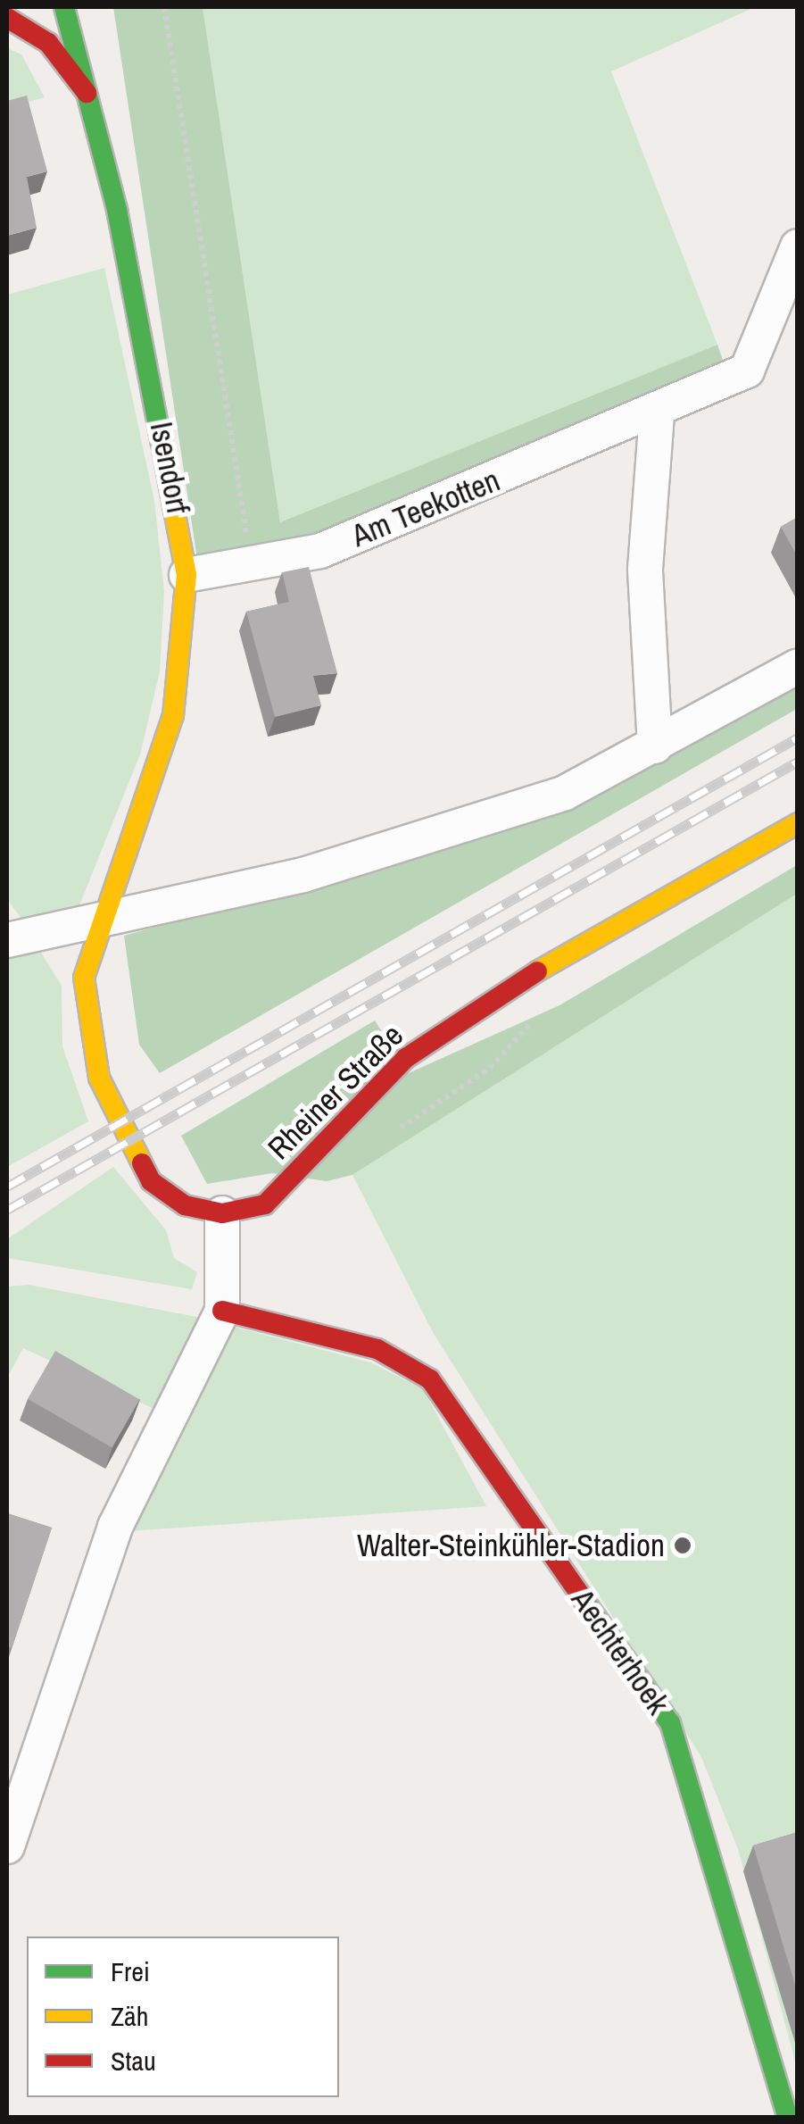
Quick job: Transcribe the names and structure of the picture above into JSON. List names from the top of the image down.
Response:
{
  "streets": {
    "street": [
      "Isendorf",
      "Am Teekotten",
      "Rheiner Straße",
      "Aechterhoek"
    ]
  },
  "crossings": [
    ["Isendorf", "Am Teekotten"],
    ["Isendorf", "Rheiner Straße"]
  ],
  "places": ["Walter-Steinkühler-Stadion"],
  "legend": ["Frei", "Zäh", "Stau"]
}
